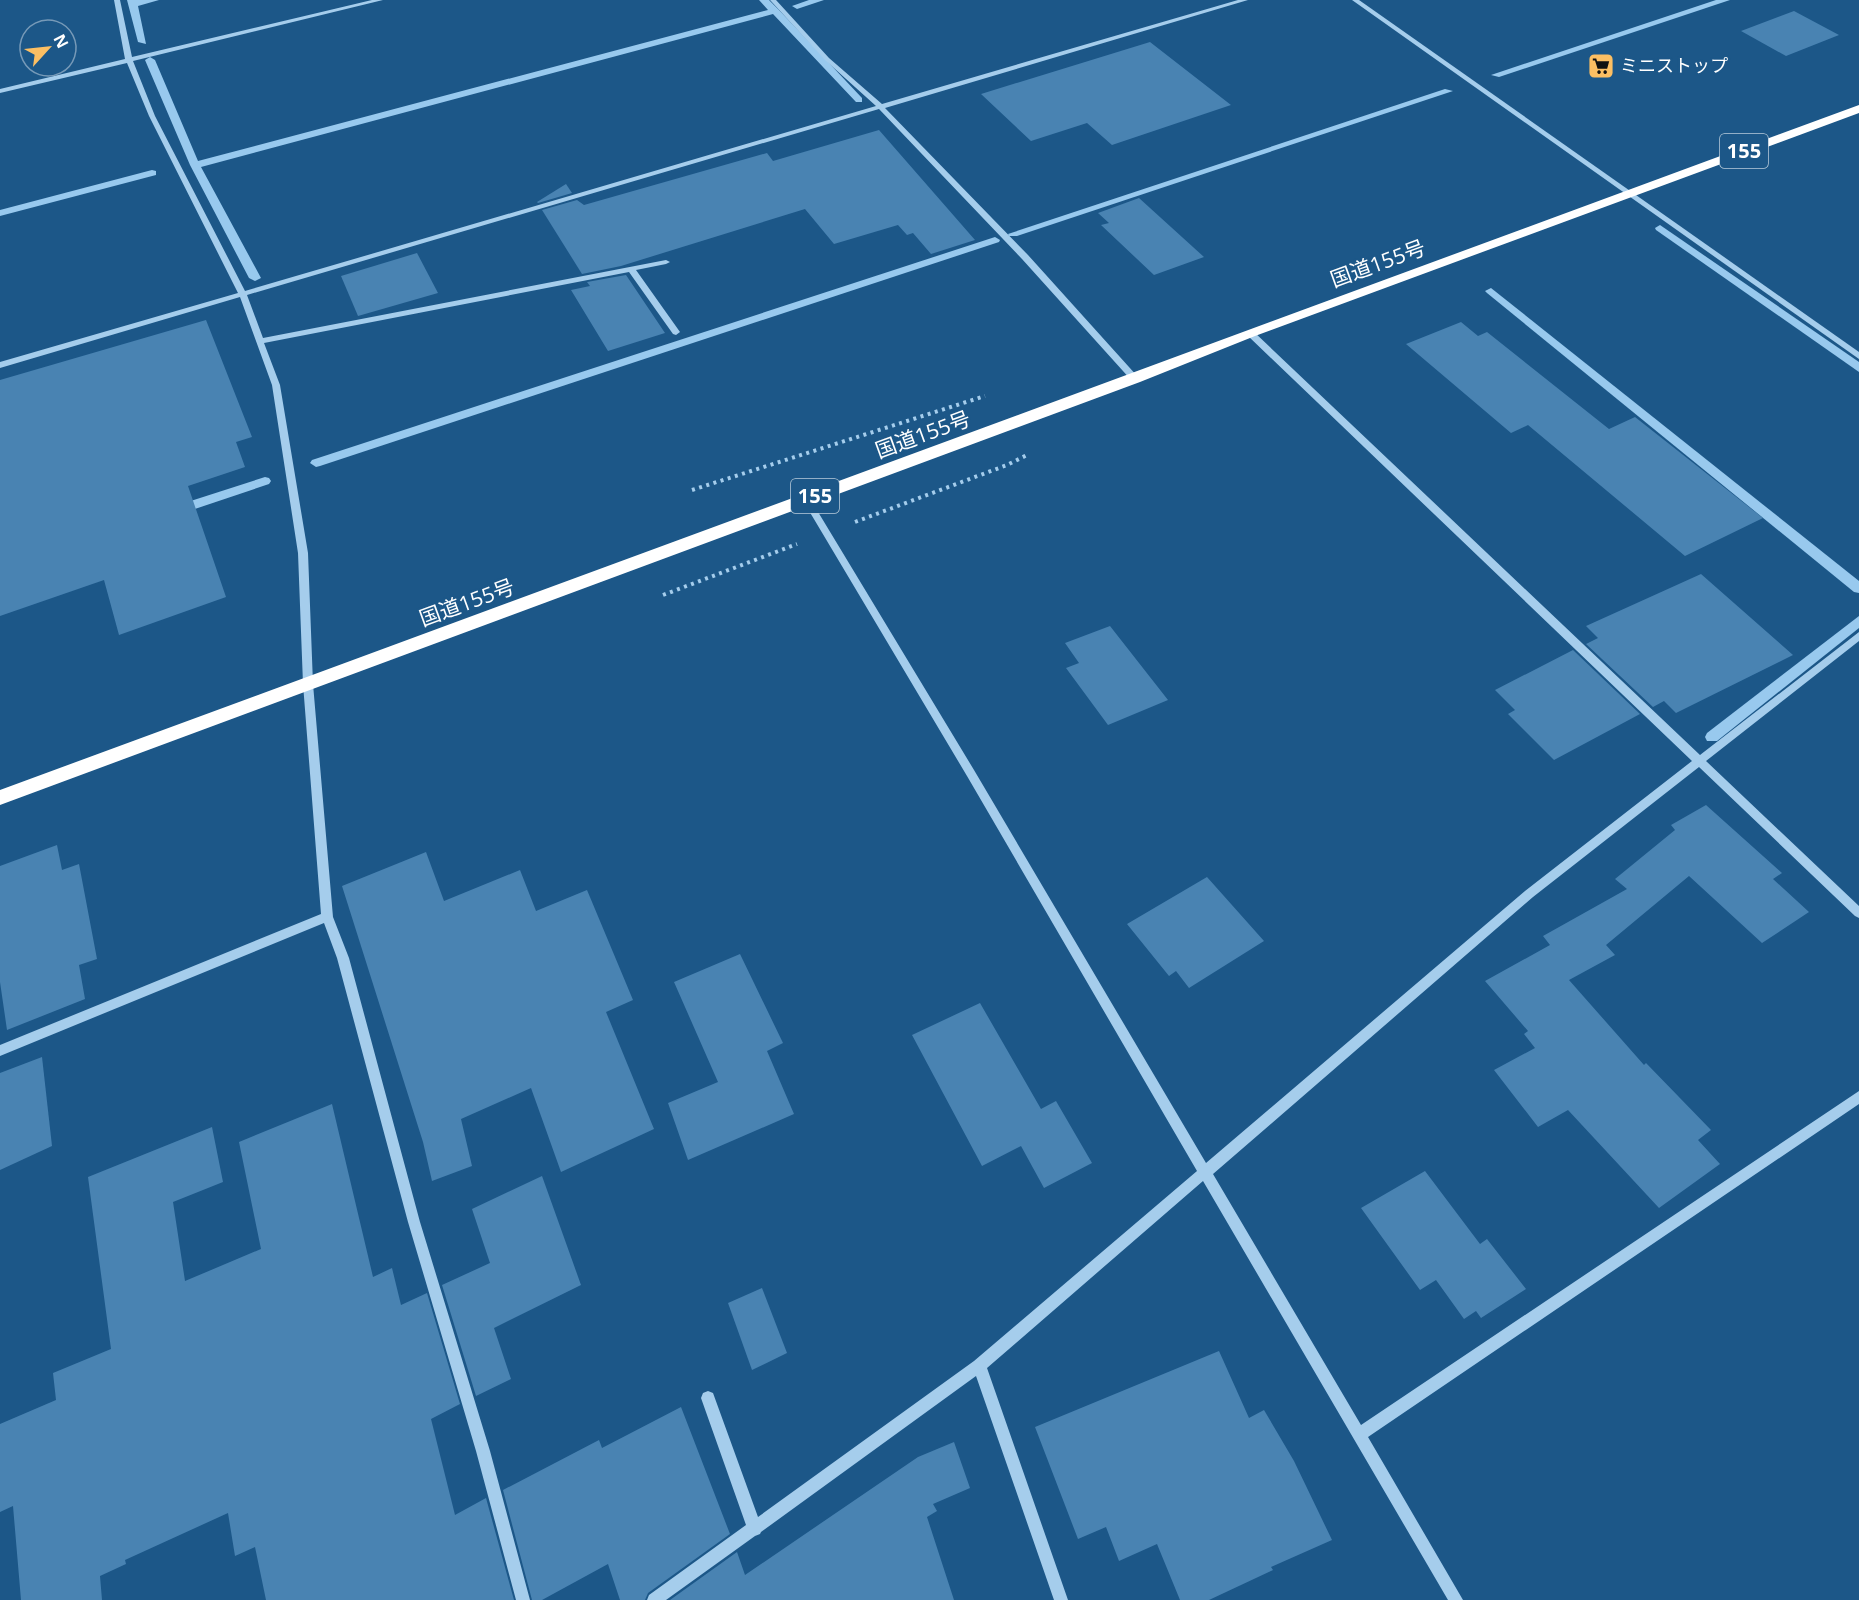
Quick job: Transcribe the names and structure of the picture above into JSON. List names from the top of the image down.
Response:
{
  "streets": {
    "highway": ["155", "国道155号"]
  },
  "places": {
    "supermarket": ["ミニストップ"]
  },
  "north": "top right"
}
